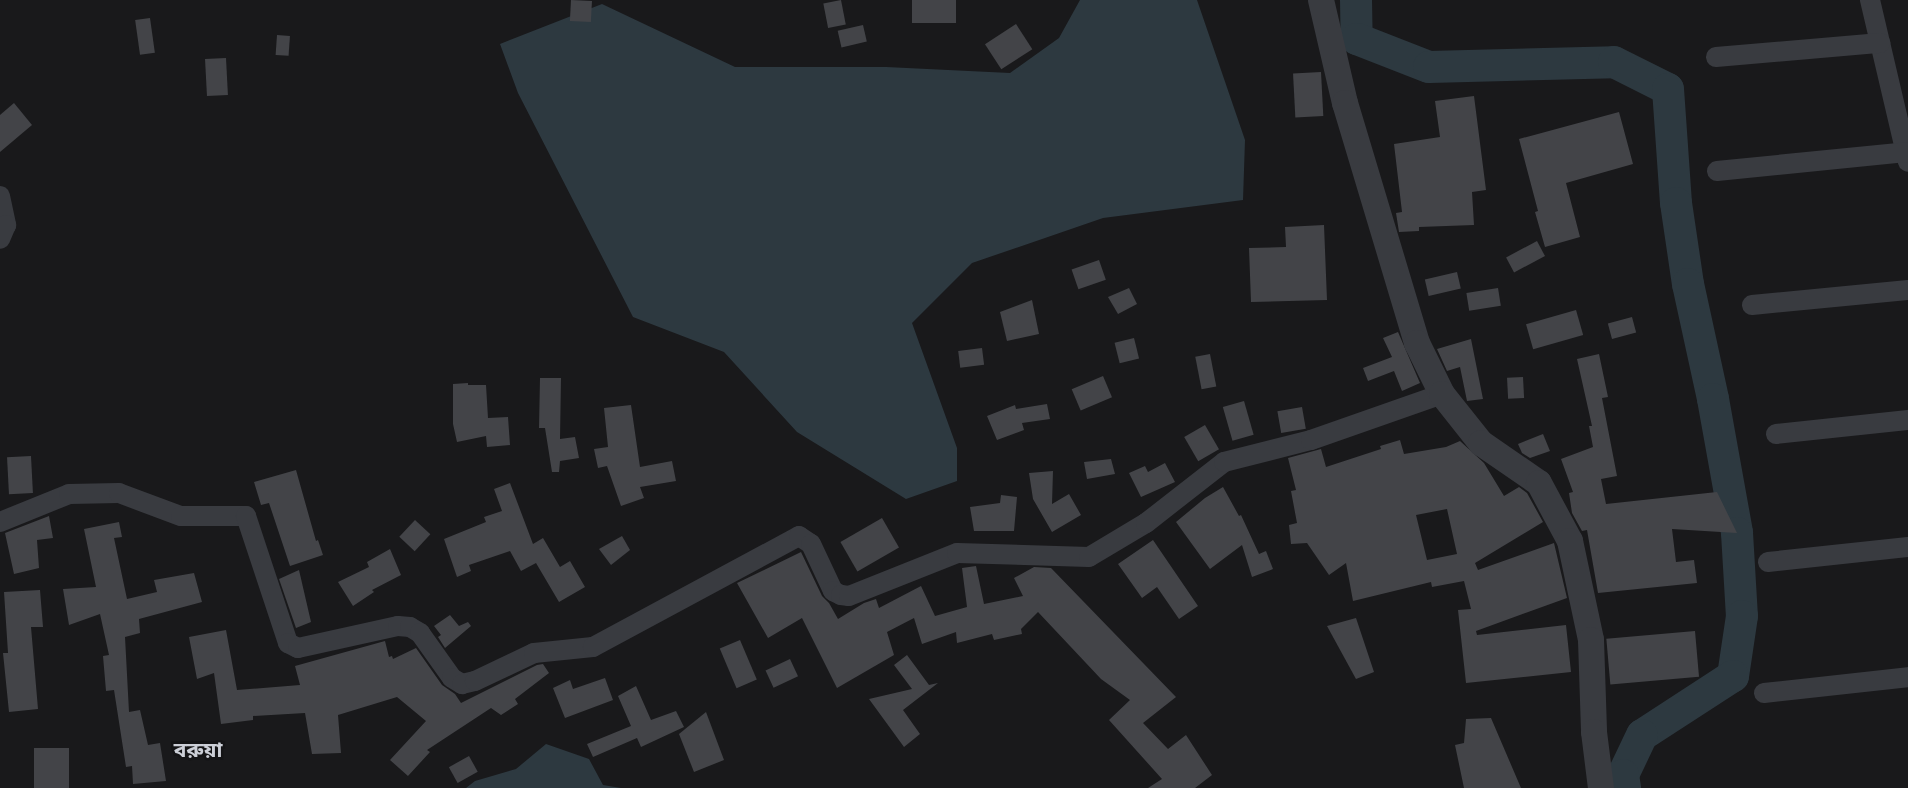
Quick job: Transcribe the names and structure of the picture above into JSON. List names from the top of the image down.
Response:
{
  "districts": ["বরুয়া"]
}
